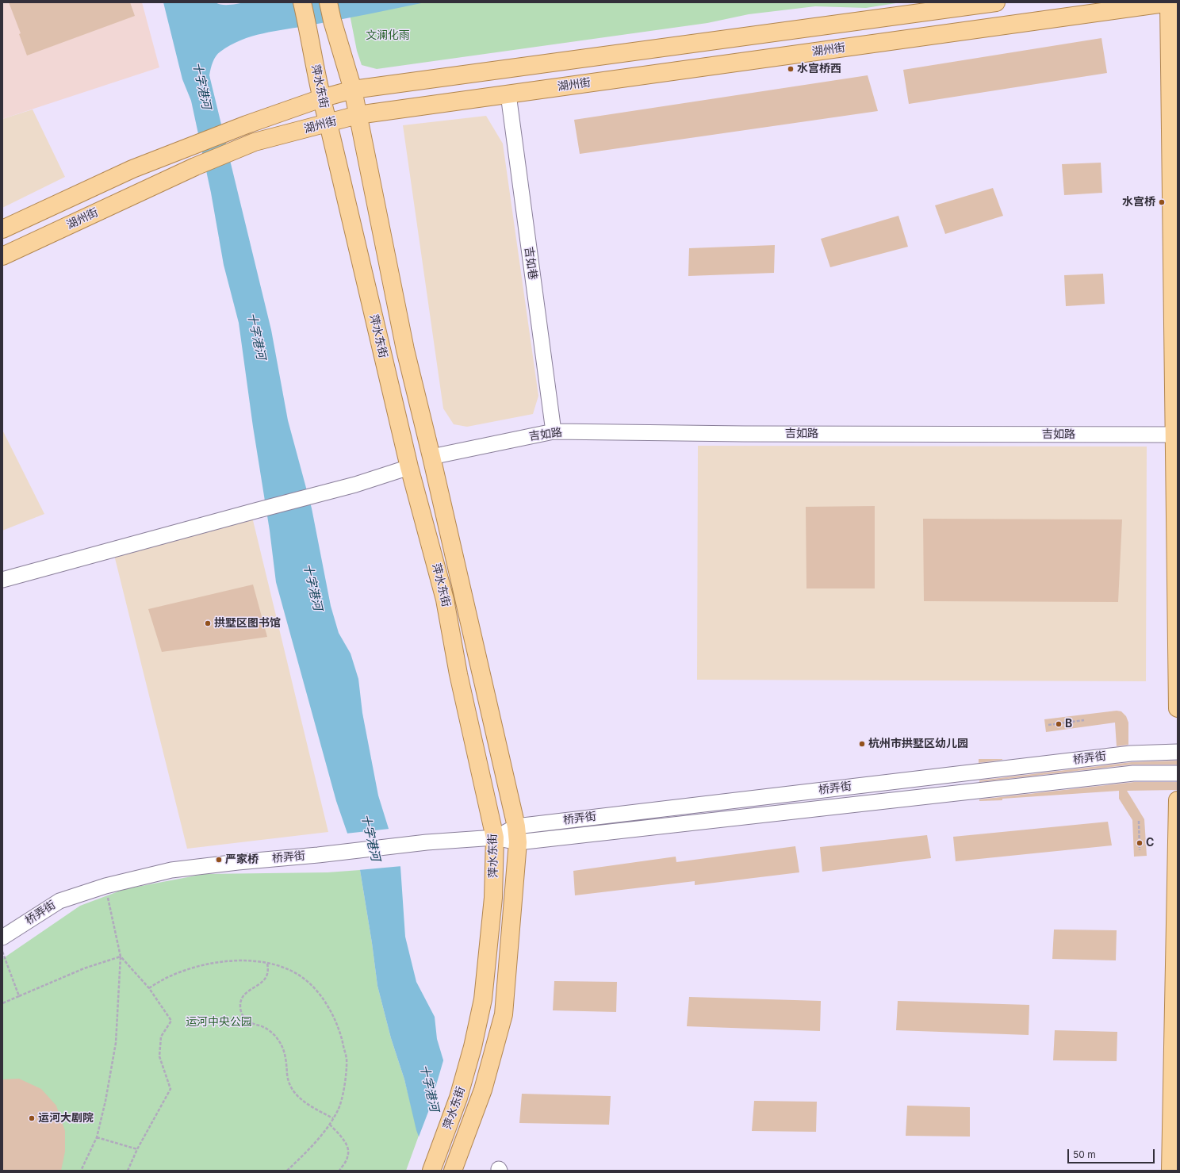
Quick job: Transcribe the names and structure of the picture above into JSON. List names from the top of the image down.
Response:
{
  "streets": {
    "main road": ["湖州街", "萍水东街"],
    "street": ["吉如巷", "吉如路", "桥弄街"]
  },
  "crossings": [
    ["湖州街", "萍水东街"],
    ["湖州街", "吉如巷"],
    ["萍水东街", "吉如路"],
    ["萍水东街", "桥弄街"],
    ["吉如巷", "吉如路"]
  ],
  "water": ["十字港河"],
  "parks": ["文澜化雨", "运河中央公园"],
  "places": [
    "水宫桥西",
    "水宫桥",
    "拱墅区图书馆",
    "B",
    "杭州市拱墅区幼儿园",
    "C",
    "严家桥",
    "运河大剧院"
  ],
  "scale_bar": "50 m"
}
